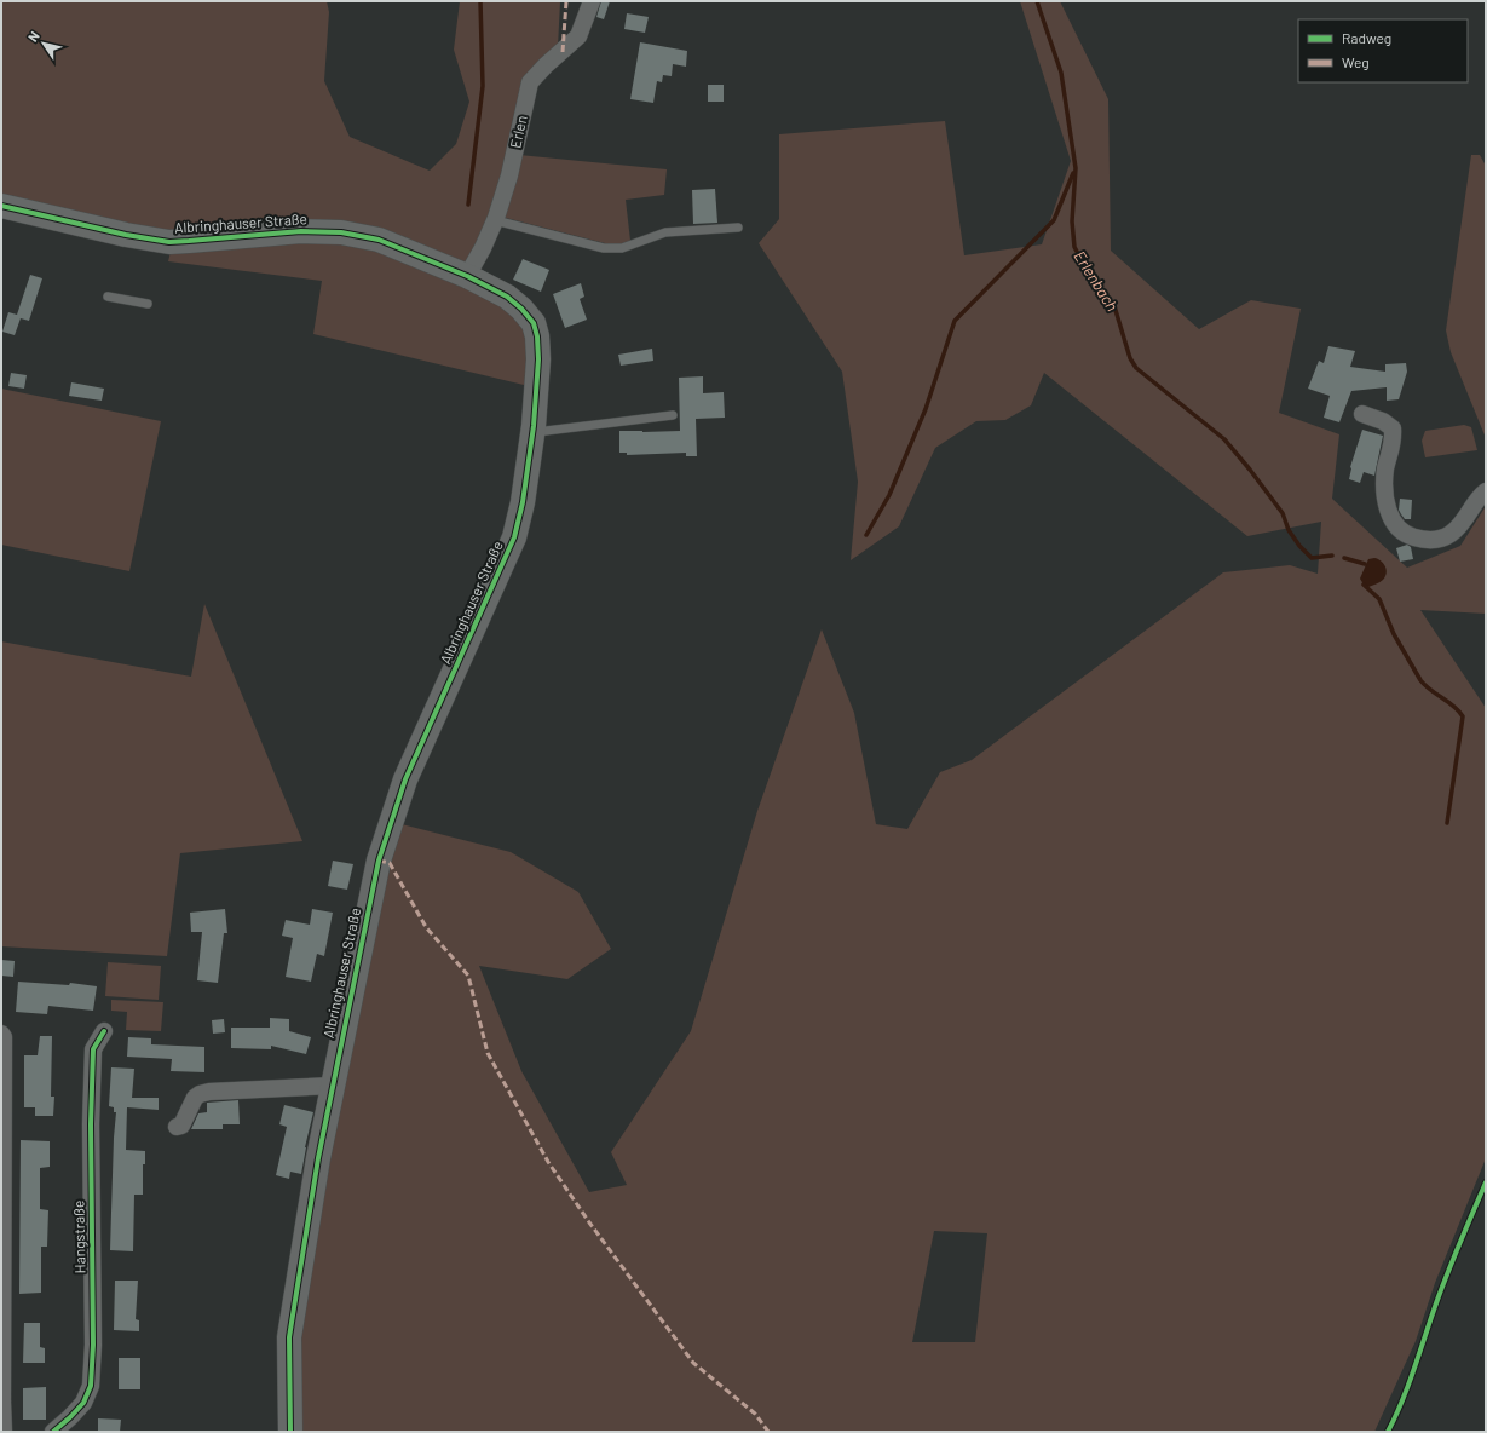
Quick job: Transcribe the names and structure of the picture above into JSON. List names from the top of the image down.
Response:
{
  "streets": {
    "street": ["Erlen", "Albringhauser Straße", "Hangstraße"]
  },
  "crossings": [
    ["Erlen", "Albringhauser Straße"]
  ],
  "water": ["Erlenbach"],
  "legend": ["Radweg", "Weg"],
  "north": "top left"
}
